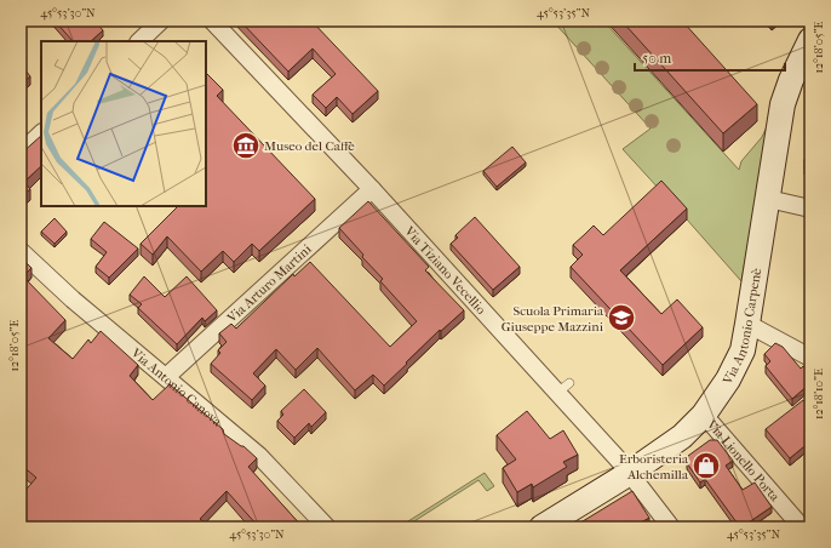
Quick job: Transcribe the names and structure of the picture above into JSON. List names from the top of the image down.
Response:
{
  "streets": {
    "street": [
      "Via Tiziano Vecellio",
      "Via Arturo Martini",
      "Via Antonio Carpenè",
      "Via Antonio Canova",
      "Via Lionello Porta"
    ]
  },
  "crossings": [
    ["Via Tiziano Vecellio", "Via Arturo Martini"],
    ["Via Tiziano Vecellio", "Via Antonio Carpenè"],
    ["Via Arturo Martini", "Via Antonio Canova"],
    ["Via Antonio Carpenè", "Via Lionello Porta"]
  ],
  "places": {
    "museum": ["Museo del Caffè"],
    "school or university": ["Scuola Primaria Giuseppe Mazzini"],
    "shop": ["Erboristeria Alchemilla"]
  },
  "scale_bar": "50 m",
  "coordinates": [
    "45°53'30\"N",
    "45°53'35\"N",
    "12°18'05\"E",
    "12°18'10\"E"
  ]
}
